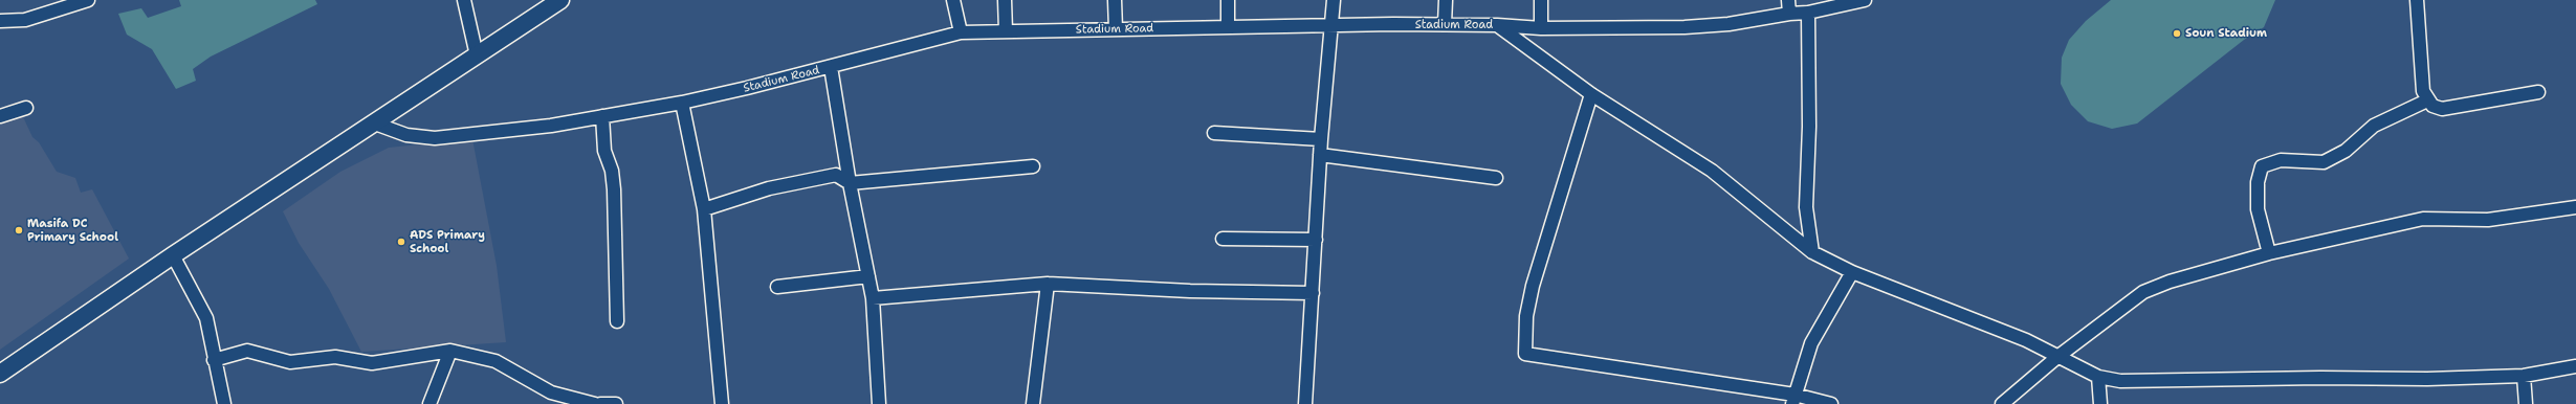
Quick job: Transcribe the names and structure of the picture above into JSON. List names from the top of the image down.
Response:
{
  "streets": {
    "street": ["Stadium Road"]
  },
  "places": ["Soun Stadium", "Masifa DC Primary School", "ADS Primary School"]
}
